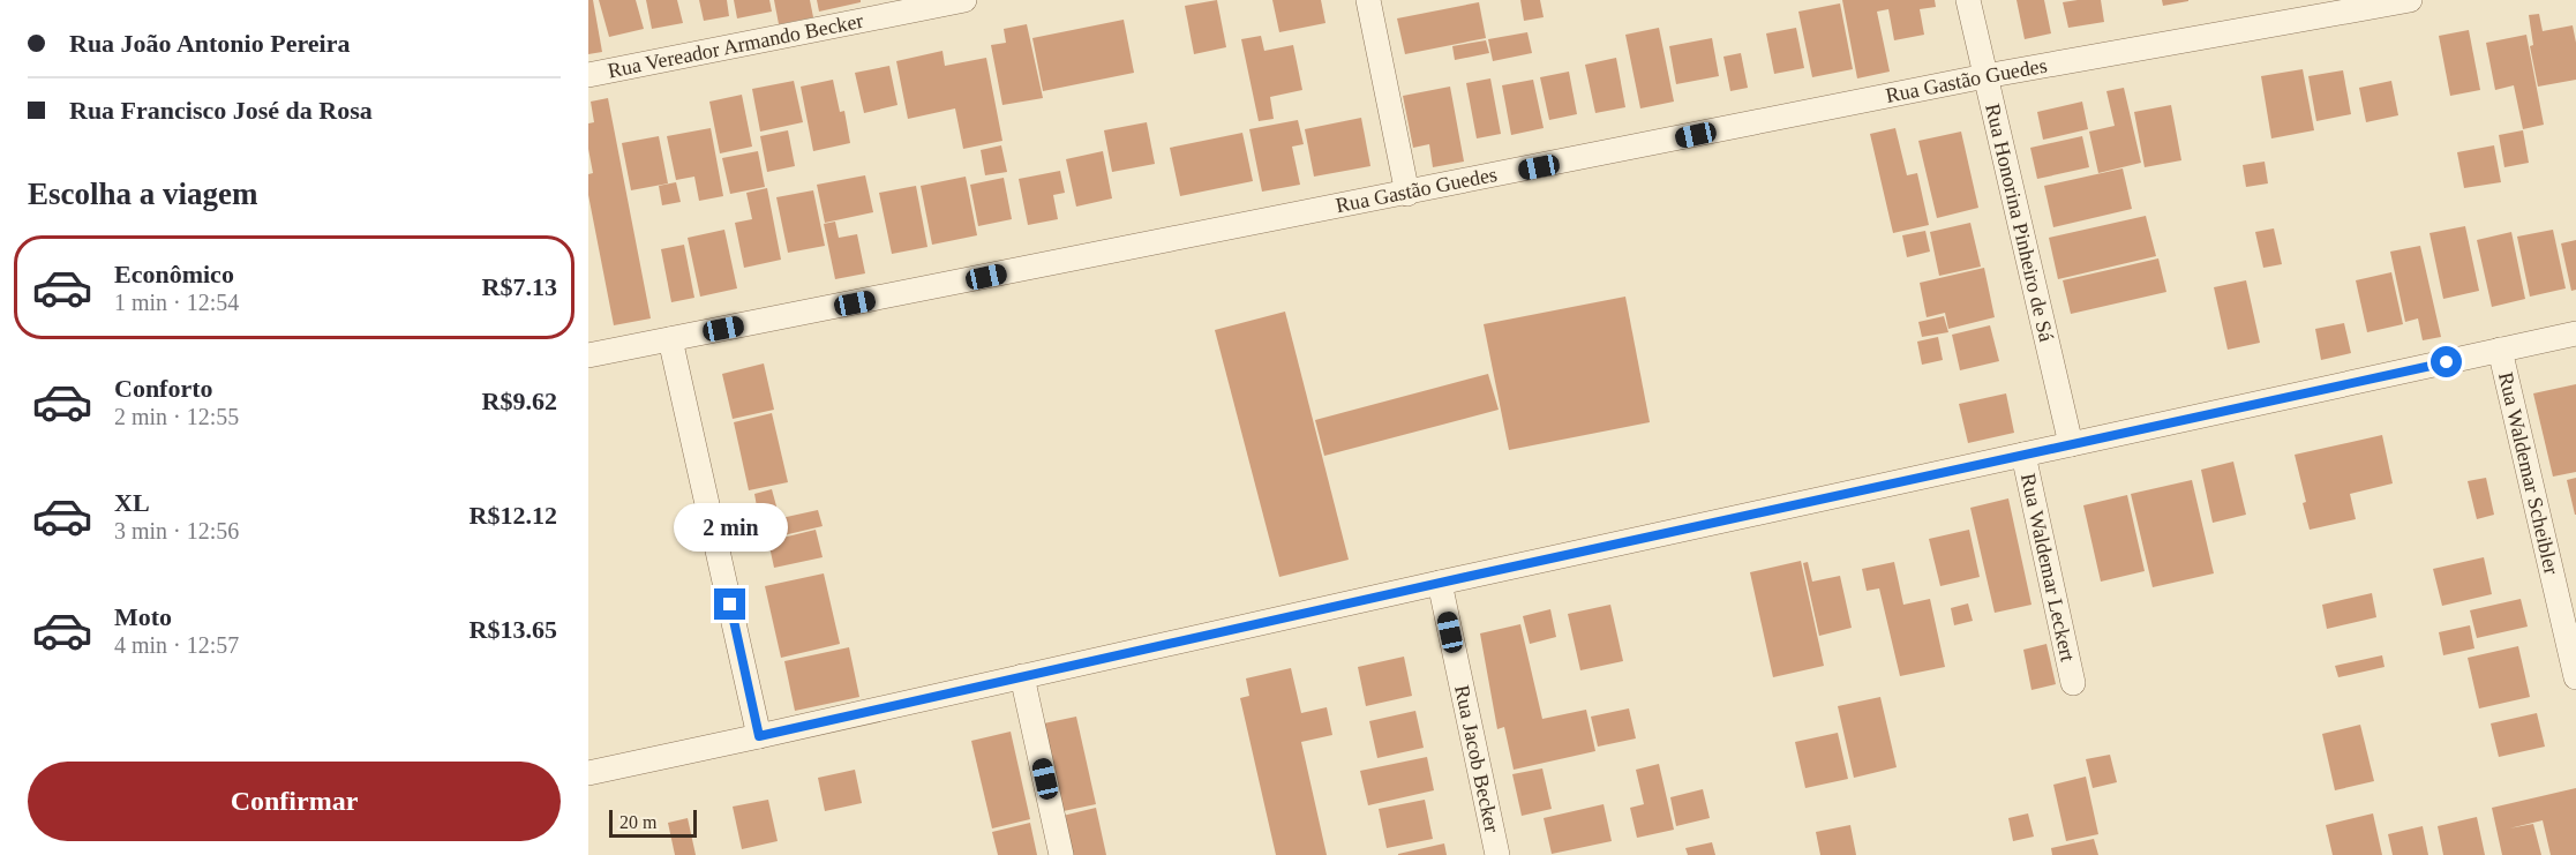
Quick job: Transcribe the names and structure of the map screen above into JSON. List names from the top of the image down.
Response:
{
  "streets": {
    "street": [
      "Rua Vereador Armando Becker",
      "Rua Gastão Guedes",
      "Rua Honorina Pinheiro de Sá",
      "Rua Waldemar Scheibler",
      "Rua Waldemar Leckert",
      "Rua Jacob Becker"
    ]
  },
  "crossings": [
    ["Rua Gastão Guedes", "Rua Honorina Pinheiro de Sá"]
  ],
  "scale_bar": "20 m",
  "page": {
    "banner": ["Rua João Antonio Pereira", "Rua Francisco José da Rosa"],
    "heading": "Escolha a viagem",
    "list": [
      {
        "name": "Econômico",
        "note": "1 min · 12:54",
        "value": "R$7.13"
      },
      {
        "name": "Conforto",
        "note": "2 min · 12:55",
        "value": "R$9.62"
      },
      {
        "name": "XL",
        "note": "3 min · 12:56",
        "value": "R$12.12"
      },
      {
        "name": "Moto",
        "note": "4 min · 12:57",
        "value": "R$13.65"
      }
    ],
    "bubble": "2 min",
    "buttons": "Confirmar",
    "scale": "20 m"
  }
}
